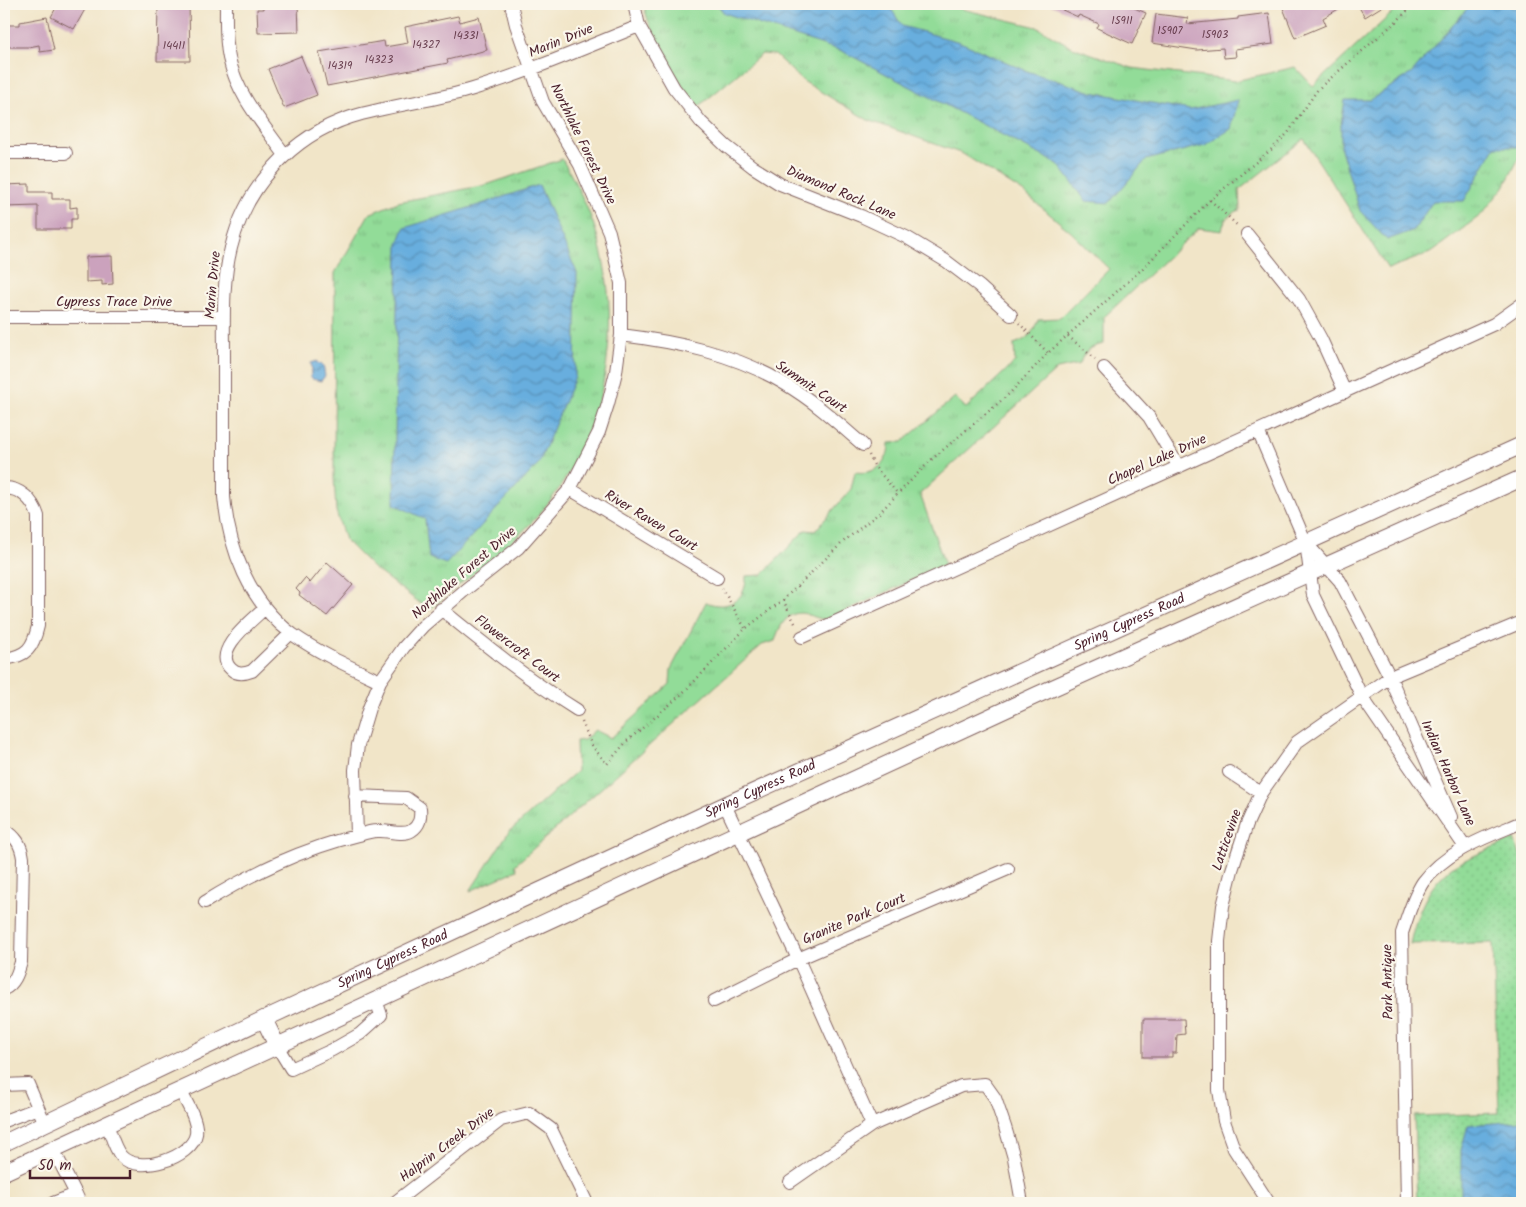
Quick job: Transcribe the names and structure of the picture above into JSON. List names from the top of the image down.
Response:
{
  "streets": {
    "main road": ["Spring Cypress Road"],
    "street": [
      "Marin Drive",
      "Northlake Forest Drive",
      "Diamond Rock Lane",
      "Cypress Trace Drive",
      "Summit Court",
      "Chapel Lake Drive",
      "River Raven Court",
      "Flowercroft Court",
      "Indian Harbor Lane",
      "Latticevine",
      "Granite Park Court",
      "Park Antique",
      "Halprin Creek Drive"
    ]
  },
  "crossings": [
    ["Marin Drive", "Northlake Forest Drive"],
    ["Marin Drive", "Diamond Rock Lane"],
    ["Marin Drive", "Cypress Trace Drive"],
    ["Northlake Forest Drive", "Summit Court"],
    ["Northlake Forest Drive", "River Raven Court"],
    ["Northlake Forest Drive", "Flowercroft Court"],
    ["Chapel Lake Drive", "Indian Harbor Lane"],
    ["Spring Cypress Road", "Indian Harbor Lane"],
    ["Indian Harbor Lane", "Latticevine"],
    ["Indian Harbor Lane", "Park Antique"]
  ],
  "house_numbers": [
    "15911",
    "15907",
    "15903",
    "14331",
    "14327",
    "14411",
    "14323",
    "14319"
  ],
  "scale_bar": "50 m"
}
